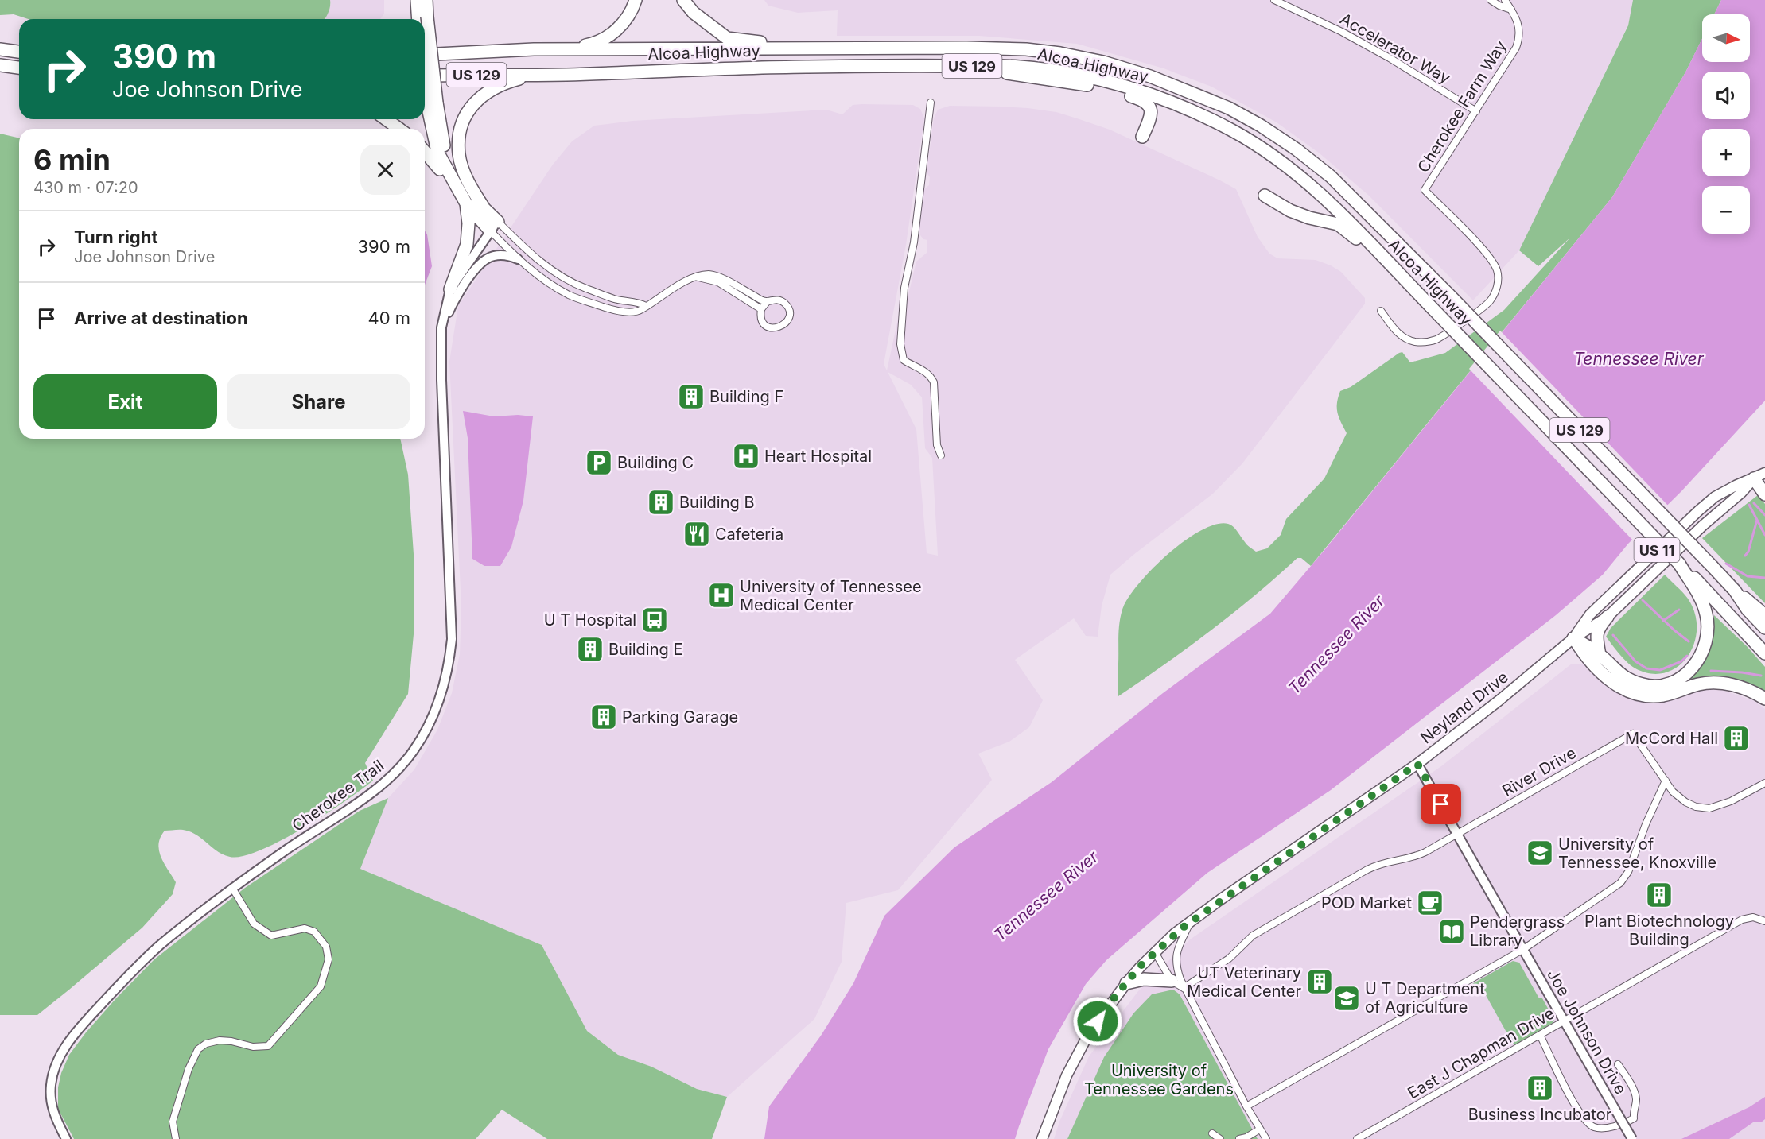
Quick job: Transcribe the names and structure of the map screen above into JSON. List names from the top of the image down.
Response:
{
  "streets": {
    "highway": ["Alcoa Highway", "US 129"],
    "main road": ["US 11", "Neyland Drive"],
    "street": [
      "Accelerator Way",
      "Cherokee Farm Way",
      "River Drive",
      "Cherokee Trail",
      "Joe Johnson Drive",
      "East J Chapman Drive"
    ]
  },
  "crossings": [
    ["Accelerator Way", "Cherokee Farm Way"],
    ["Neyland Drive", "Joe Johnson Drive"],
    ["River Drive", "Joe Johnson Drive"],
    ["Joe Johnson Drive", "East J Chapman Drive"]
  ],
  "water": ["Tennessee River"],
  "parks": ["University of Tennessee Gardens"],
  "places": {
    "building": [
      "Building F",
      "Building B",
      "Building E",
      "Parking Garage",
      "McCord Hall",
      "Plant Biotechnology Building",
      "UT Veterinary Medical Center",
      "Business Incubator"
    ],
    "hospital": ["Heart Hospital", "University of Tennessee Medical Center"],
    "parking": ["Building C"],
    "restaurant": ["Cafeteria"],
    "bus stop": ["U T Hospital"],
    "school or university": ["University of Tennessee, Knoxville", "U T Department of Agriculture"],
    "cafe": ["POD Market"],
    "library": ["Pendergrass Library"]
  },
  "north": "right",
  "page": {
    "map_buttons": ["+", "−"],
    "turn": ["390 m", "Joe Johnson Drive"],
    "heading": ["6 min", "430 m · 07:20"],
    "list": [
      {
        "name": "Turn right",
        "note": "Joe Johnson Drive",
        "value": "390 m"
      },
      {
        "name": "Arrive at destination",
        "value": "40 m"
      }
    ],
    "buttons": ["Exit", "Share"]
  }
}
